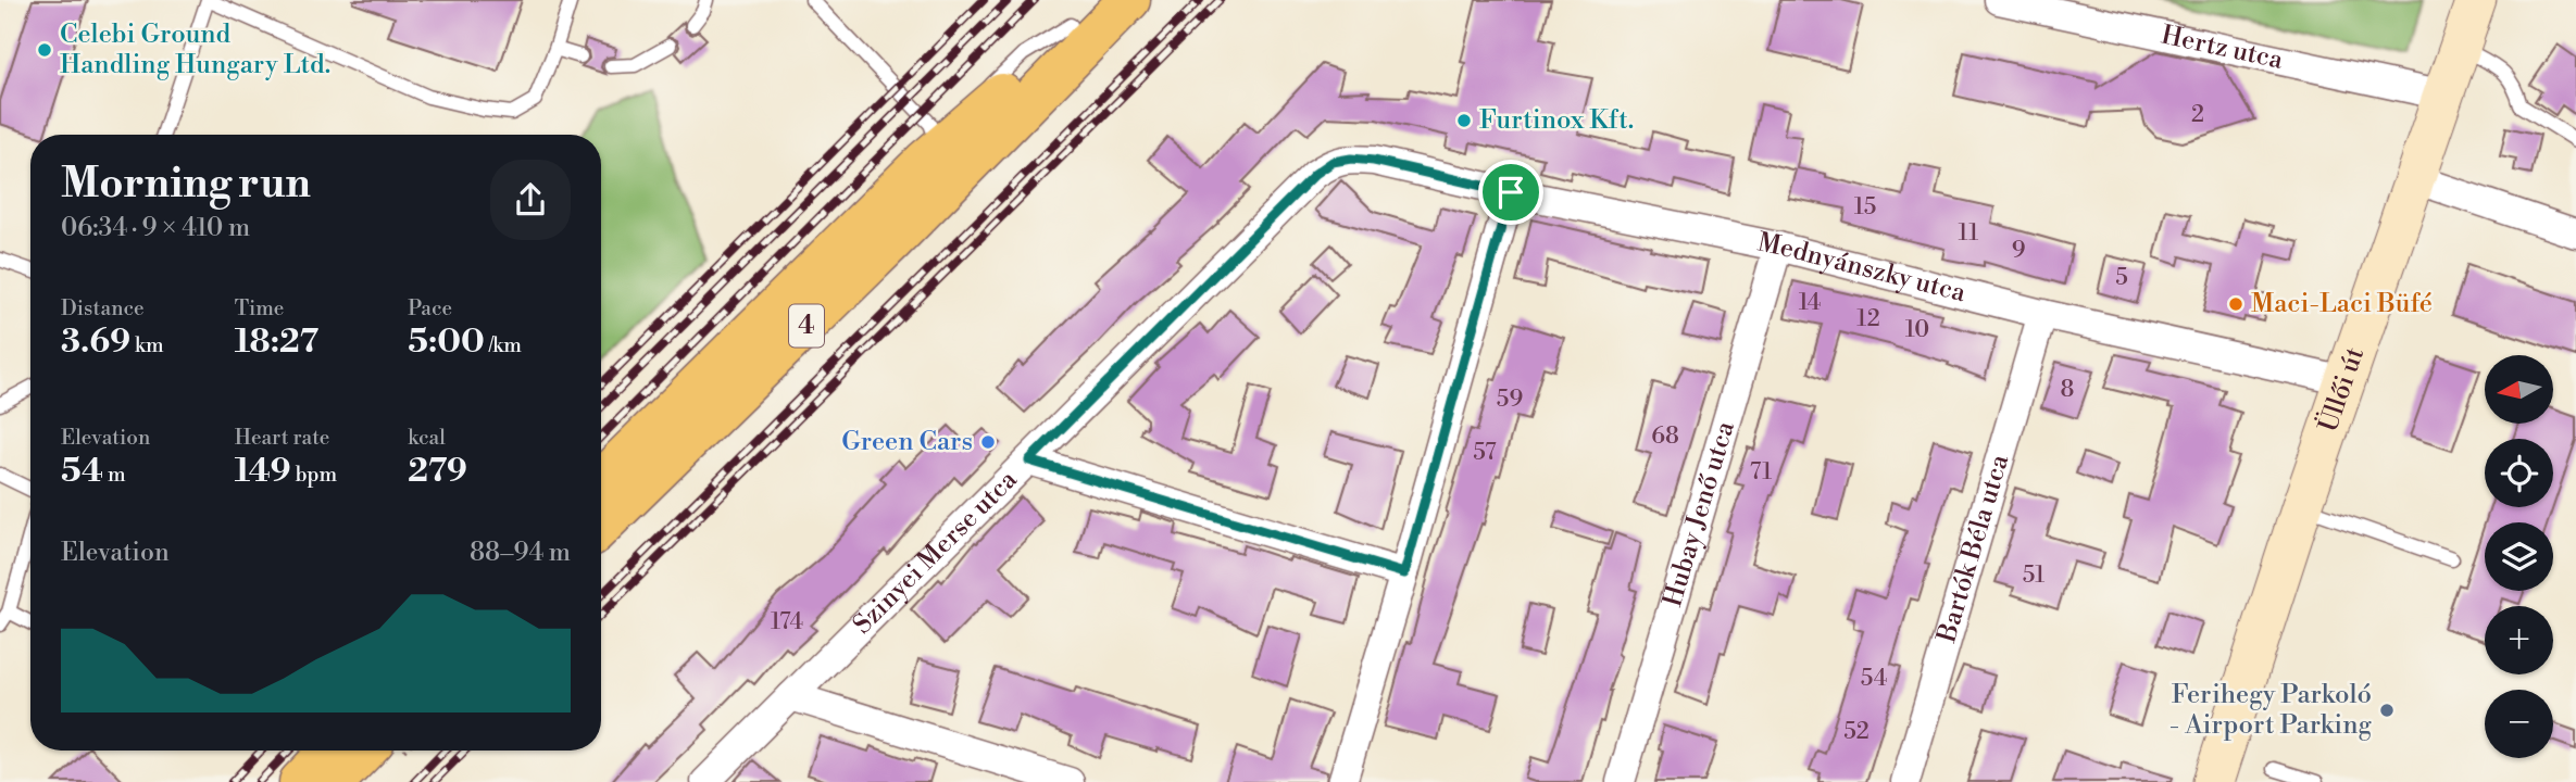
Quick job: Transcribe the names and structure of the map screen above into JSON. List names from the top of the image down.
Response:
{
  "streets": {
    "main road": ["4", "Üllői út"],
    "street": [
      "Hertz utca",
      "Mednyánszky utca",
      "Hubay Jenő utca",
      "Bartók Béla utca",
      "Szinyei Merse utca"
    ]
  },
  "crossings": [
    ["Hertz utca", "Üllői út"],
    ["Mednyánszky utca", "Üllői út"],
    ["Mednyánszky utca", "Hubay Jenő utca"],
    ["Mednyánszky utca", "Bartók Béla utca"],
    ["Mednyánszky utca", "Szinyei Merse utca"]
  ],
  "places": [
    "Celebi Ground Handling Hungary Ltd.",
    "Furtinox Kft.",
    "Maci-Laci Büfé",
    "Green Cars",
    "Ferihegy Parkoló - Airport Parking"
  ],
  "house_numbers": [
    "2",
    "15",
    "11",
    "9",
    "5",
    "14",
    "12",
    "10",
    "8",
    "59",
    "68",
    "57",
    "71",
    "51",
    "174",
    "54",
    "52"
  ],
  "north": "left",
  "page": {
    "heading": ["Morning run", "06:34 · 9 × 410 m"],
    "stats": [
      ["Distance", "3.69 km"],
      ["Time", "18:27"],
      ["Pace", "5:00 /km"],
      ["Elevation", "54 m"],
      ["Heart rate", "149 bpm"],
      ["kcal", "279"]
    ],
    "map_buttons": ["+", "−"],
    "chart": ["Elevation", "88–94 m"]
  }
}
